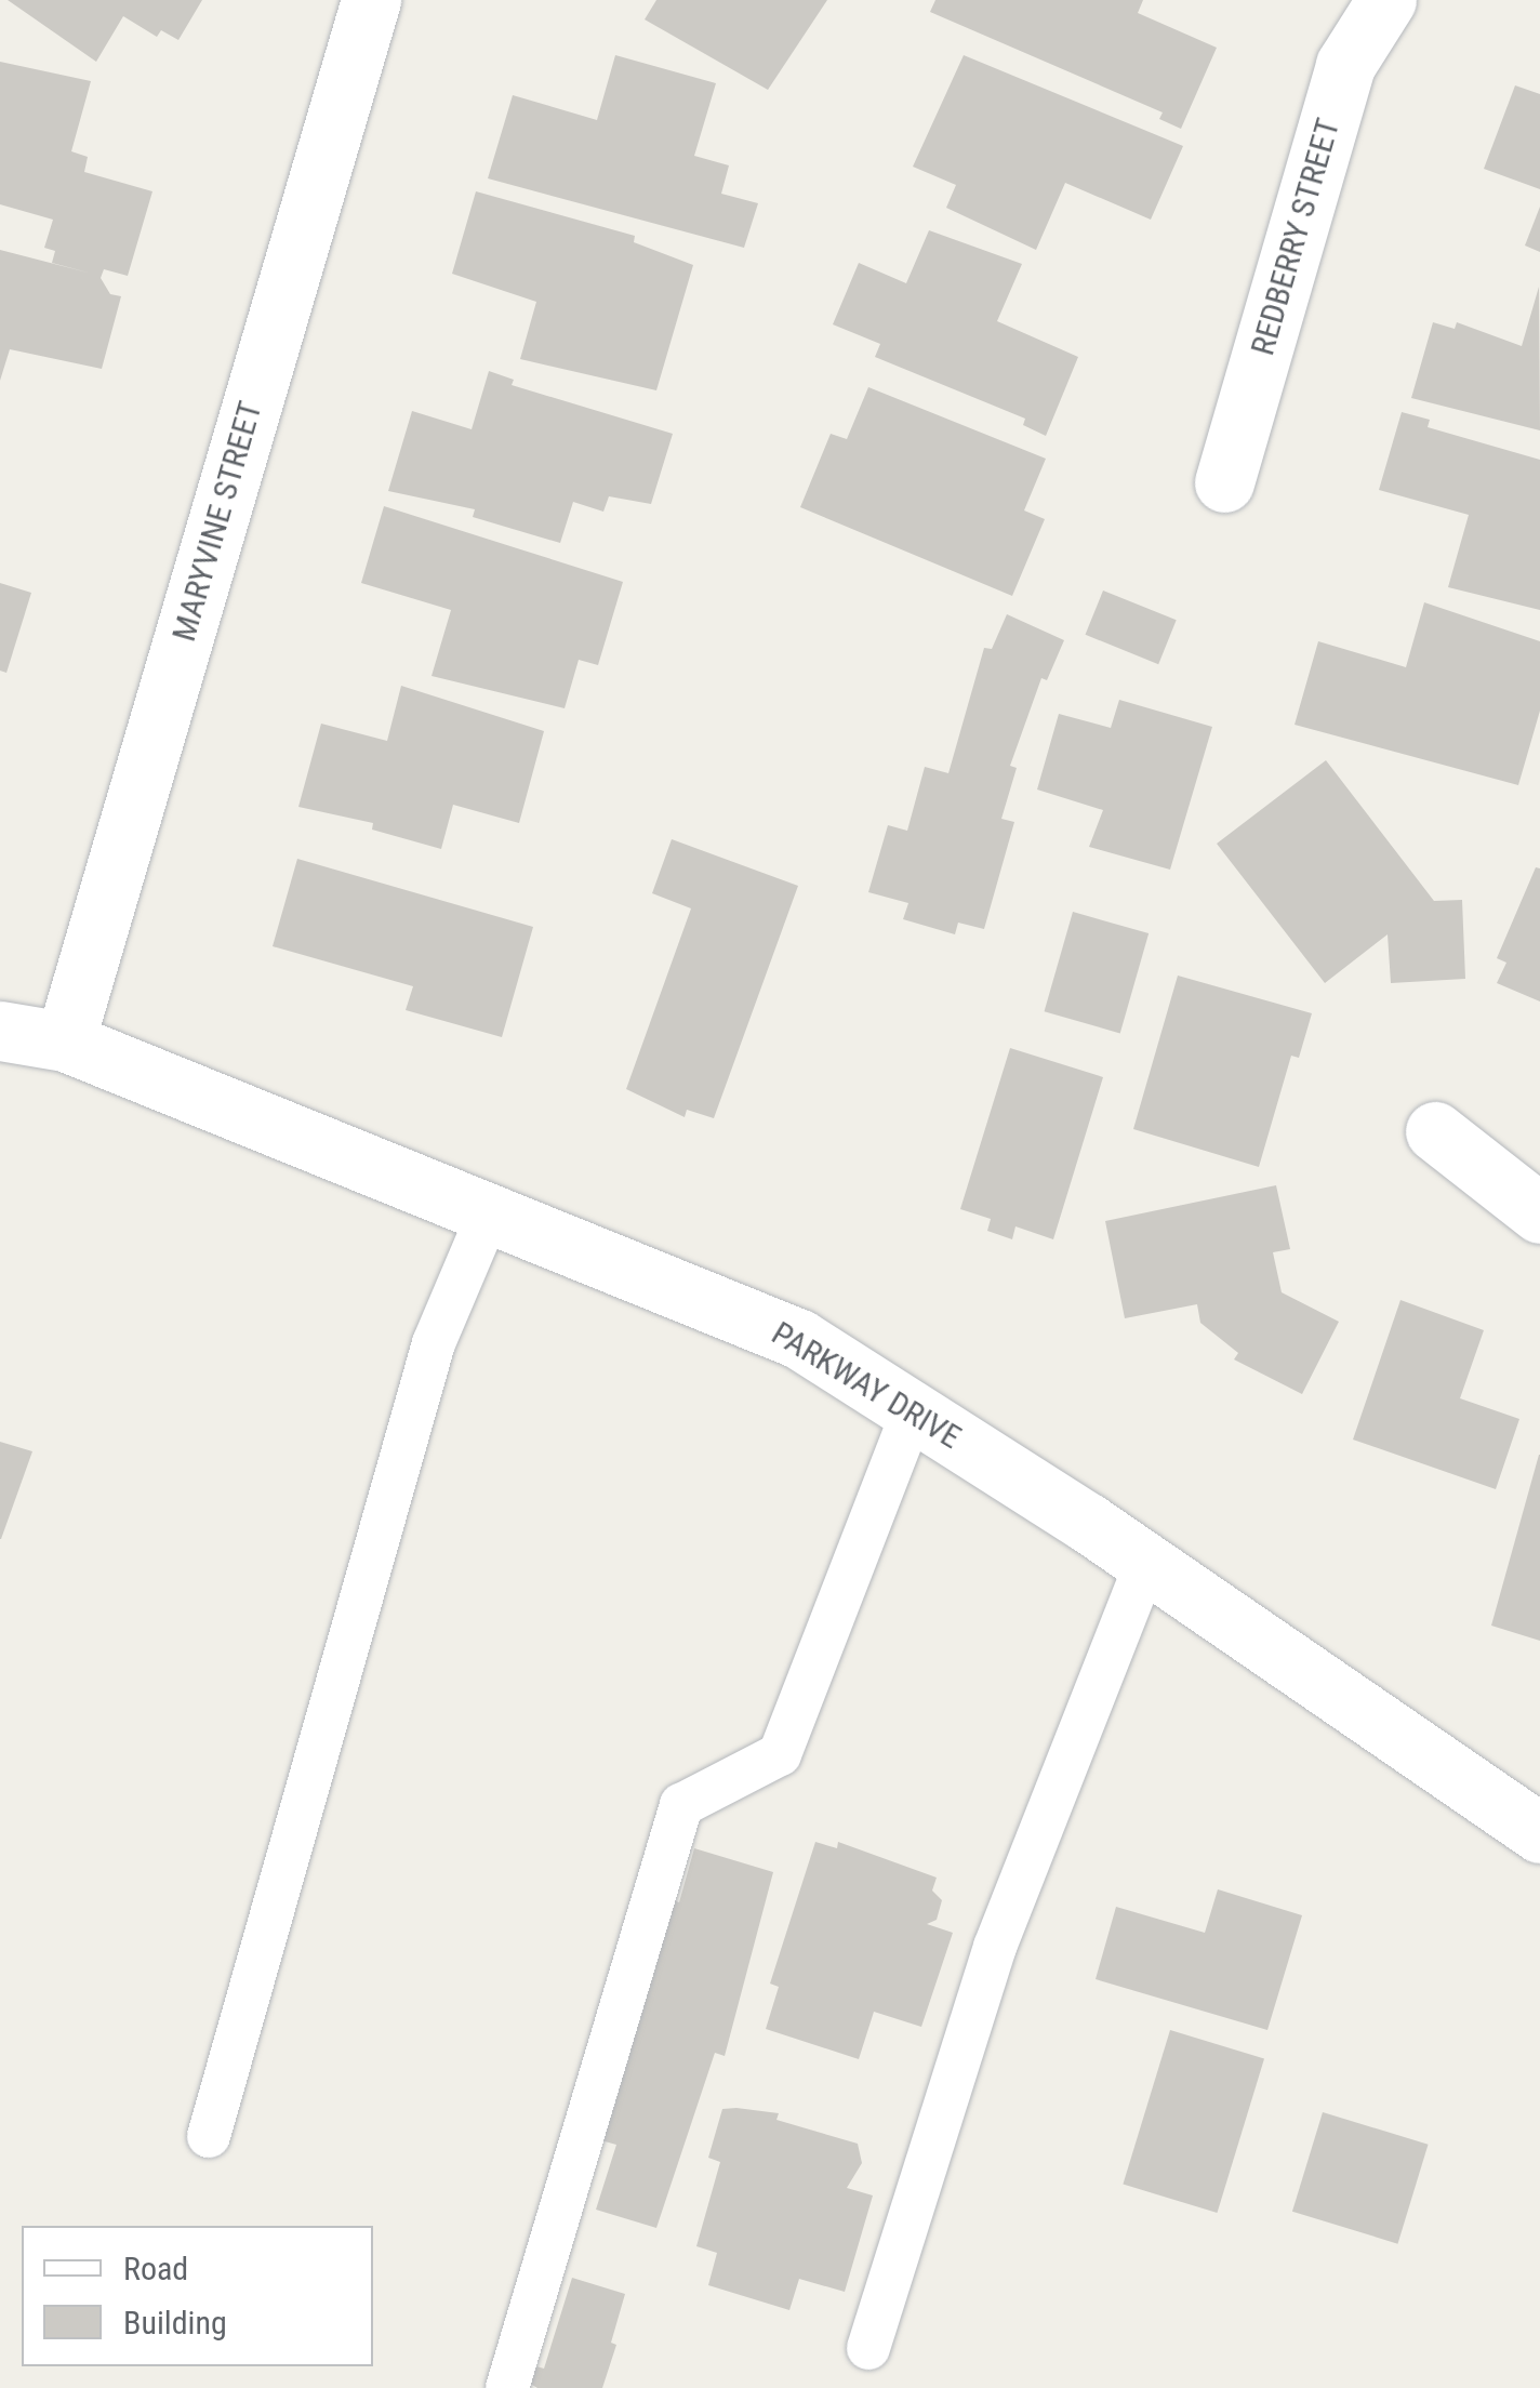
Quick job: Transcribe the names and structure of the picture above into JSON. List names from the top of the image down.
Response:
{
  "streets": {
    "street": ["REDBERRY STREET", "MARYVINE STREET", "PARKWAY DRIVE"]
  },
  "crossings": [
    ["MARYVINE STREET", "PARKWAY DRIVE"]
  ],
  "legend": ["Road", "Building"]
}
